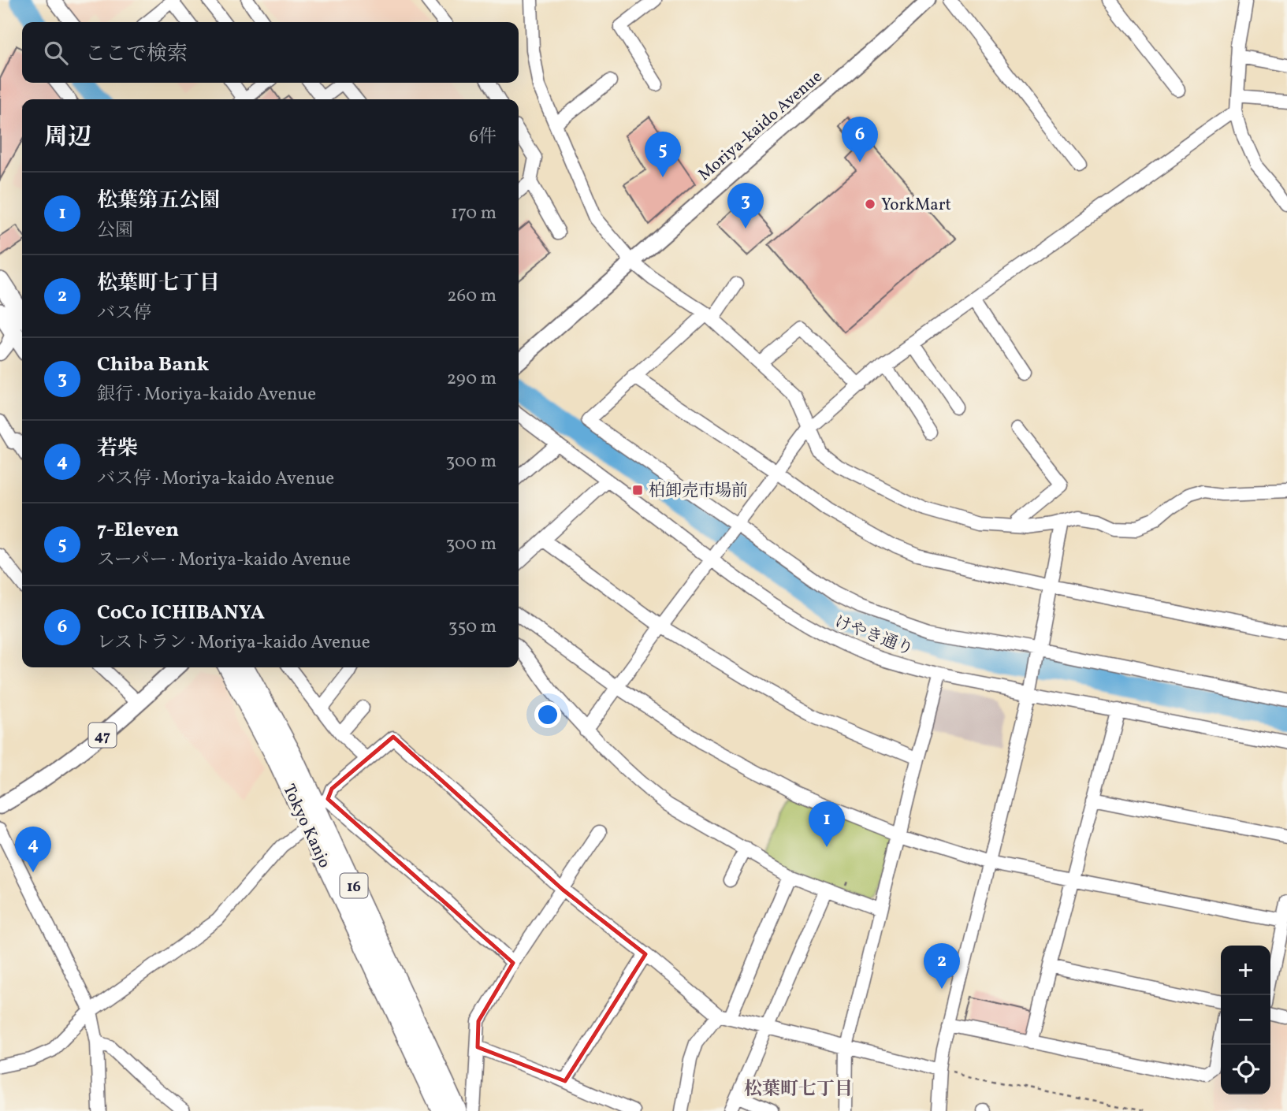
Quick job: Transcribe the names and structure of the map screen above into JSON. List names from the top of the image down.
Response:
{
  "streets": {
    "highway": ["Tokyo Kanjo", "16"],
    "main road": ["Moriya-kaido Avenue", "47"],
    "street": ["けやき通り"]
  },
  "districts": ["松葉町七丁目"],
  "places": {
    "other": ["YorkMart"],
    "transit": ["柏卸売市場前"]
  },
  "page": {
    "search": "ここで検索",
    "heading": ["周辺", "6件"],
    "pins": [
      "6",
      "5",
      "3",
      "1",
      "4",
      "2"
    ],
    "list": [
      {
        "mark": "1",
        "name": "松葉第五公園",
        "note": "公園",
        "value": "170 m"
      },
      {
        "mark": "2",
        "name": "松葉町七丁目",
        "note": "バス停",
        "value": "260 m"
      },
      {
        "mark": "3",
        "name": "Chiba Bank",
        "note": "銀行 · Moriya-kaido Avenue",
        "value": "290 m"
      },
      {
        "mark": "4",
        "name": "若柴",
        "note": "バス停 · Moriya-kaido Avenue",
        "value": "300 m"
      },
      {
        "mark": "5",
        "name": "7-Eleven",
        "note": "スーパー · Moriya-kaido Avenue",
        "value": "300 m"
      },
      {
        "mark": "6",
        "name": "CoCo ICHIBANYA",
        "note": "レストラン · Moriya-kaido Avenue",
        "value": "350 m"
      }
    ],
    "map_buttons": ["+", "−"]
  }
}
